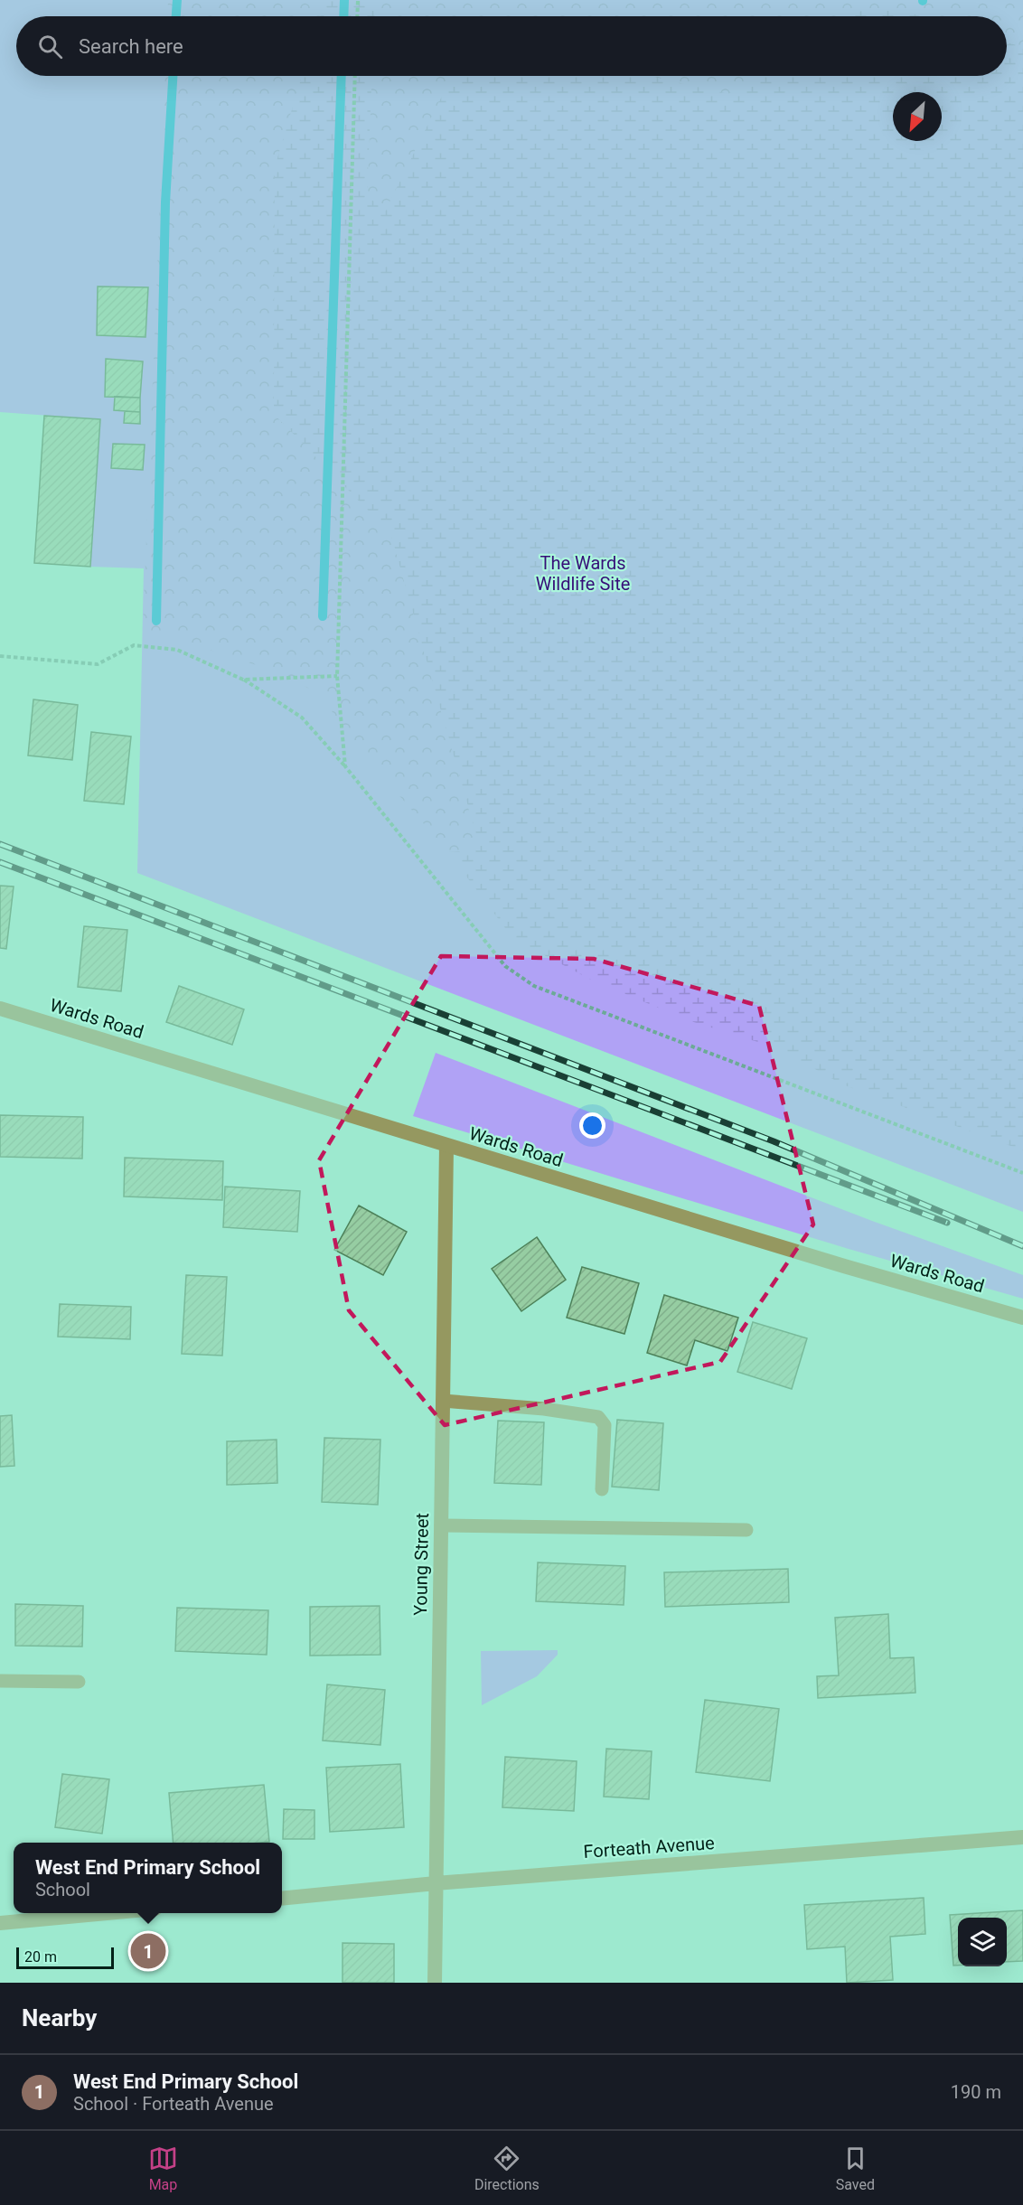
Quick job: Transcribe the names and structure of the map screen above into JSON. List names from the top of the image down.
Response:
{
  "streets": {
    "street": ["Wards Road", "Young Street", "Forteath Avenue"]
  },
  "crossings": [
    ["Wards Road", "Young Street"],
    ["Young Street", "Forteath Avenue"]
  ],
  "parks": ["The Wards Wildlife Site"],
  "scale_bar": "20 m",
  "north": "bottom left",
  "page": {
    "search": "Search here",
    "popup": ["West End Primary School", "School"],
    "pins": "1",
    "scale": "20 m",
    "heading": "Nearby",
    "list": [
      {
        "mark": "1",
        "name": "West End Primary School",
        "note": "School · Forteath Avenue",
        "value": "190 m"
      }
    ],
    "nav": ["Map", "Directions", "Saved"]
  }
}
